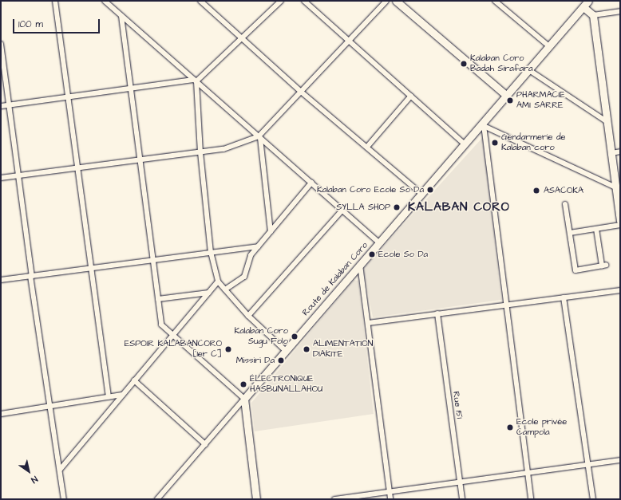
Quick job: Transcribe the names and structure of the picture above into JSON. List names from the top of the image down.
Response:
{
  "streets": {
    "main road": ["Route de Kalaban Coro"],
    "street": ["Rue 151"]
  },
  "districts": ["KALABAN CORO"],
  "places": [
    "Kalaban Coro Badah Sirafara",
    "PHARMACIE AMI SARRE",
    "Gendarmerie de Kalaban coro",
    "Kalaban Coro Ecole So Da",
    "ASACOKA",
    "SYLLA SHOP",
    "Ecole So Da",
    "Kalaban Coro Sugu Folo",
    "ESPOIR KALABANCORO [1er C]",
    "ALIMENTATION DIAKITE",
    "Missiri Da",
    "ÉLECTRONIQUE HASBUNALLAHOU",
    "Ecole privée Campola"
  ],
  "scale_bar": "100 m",
  "north": "bottom right"
}
